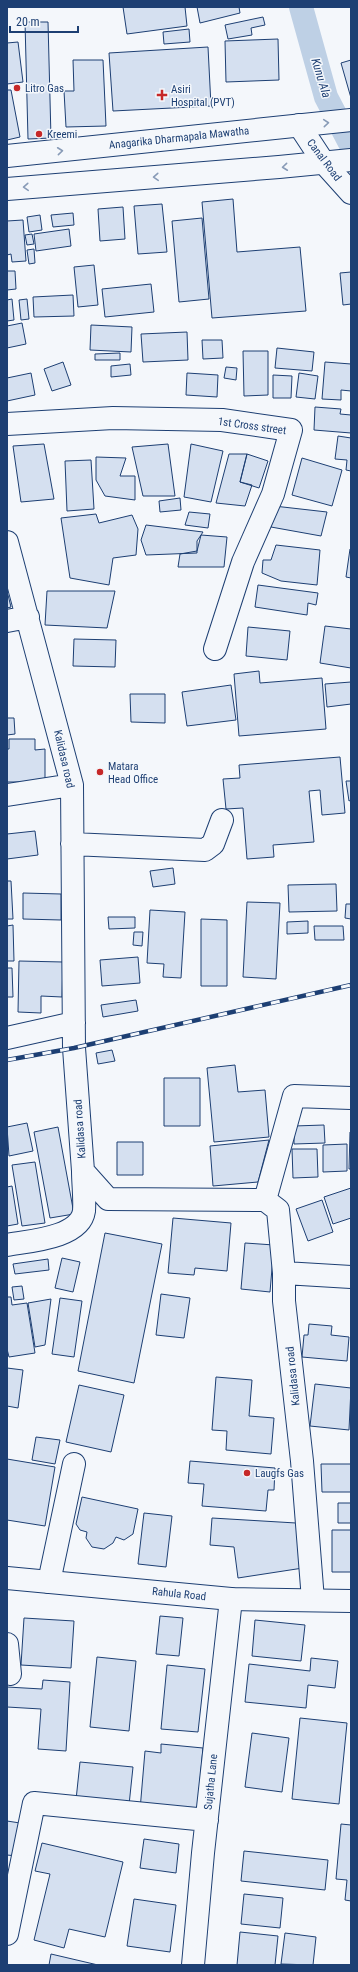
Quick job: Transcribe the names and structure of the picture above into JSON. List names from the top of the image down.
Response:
{
  "streets": {
    "main road": [
      "Anagarika Dharmapala Mawatha",
      "Canal Road",
      "1st Cross street",
      "Kalidasa road",
      "Rahula Road",
      "Sujatha Lane"
    ]
  },
  "crossings": [
    ["Anagarika Dharmapala Mawatha", "Canal Road"],
    ["Kalidasa road", "Rahula Road"],
    ["Rahula Road", "Sujatha Lane"]
  ],
  "water": ["Kunu Ala"],
  "places": {
    "other": [
      "Litro Gas",
      "Kreemi",
      "Matara Head Office",
      "Laugfs Gas"
    ],
    "health": ["Asiri Hospital (PVT)"]
  },
  "scale_bar": "20 m"
}
